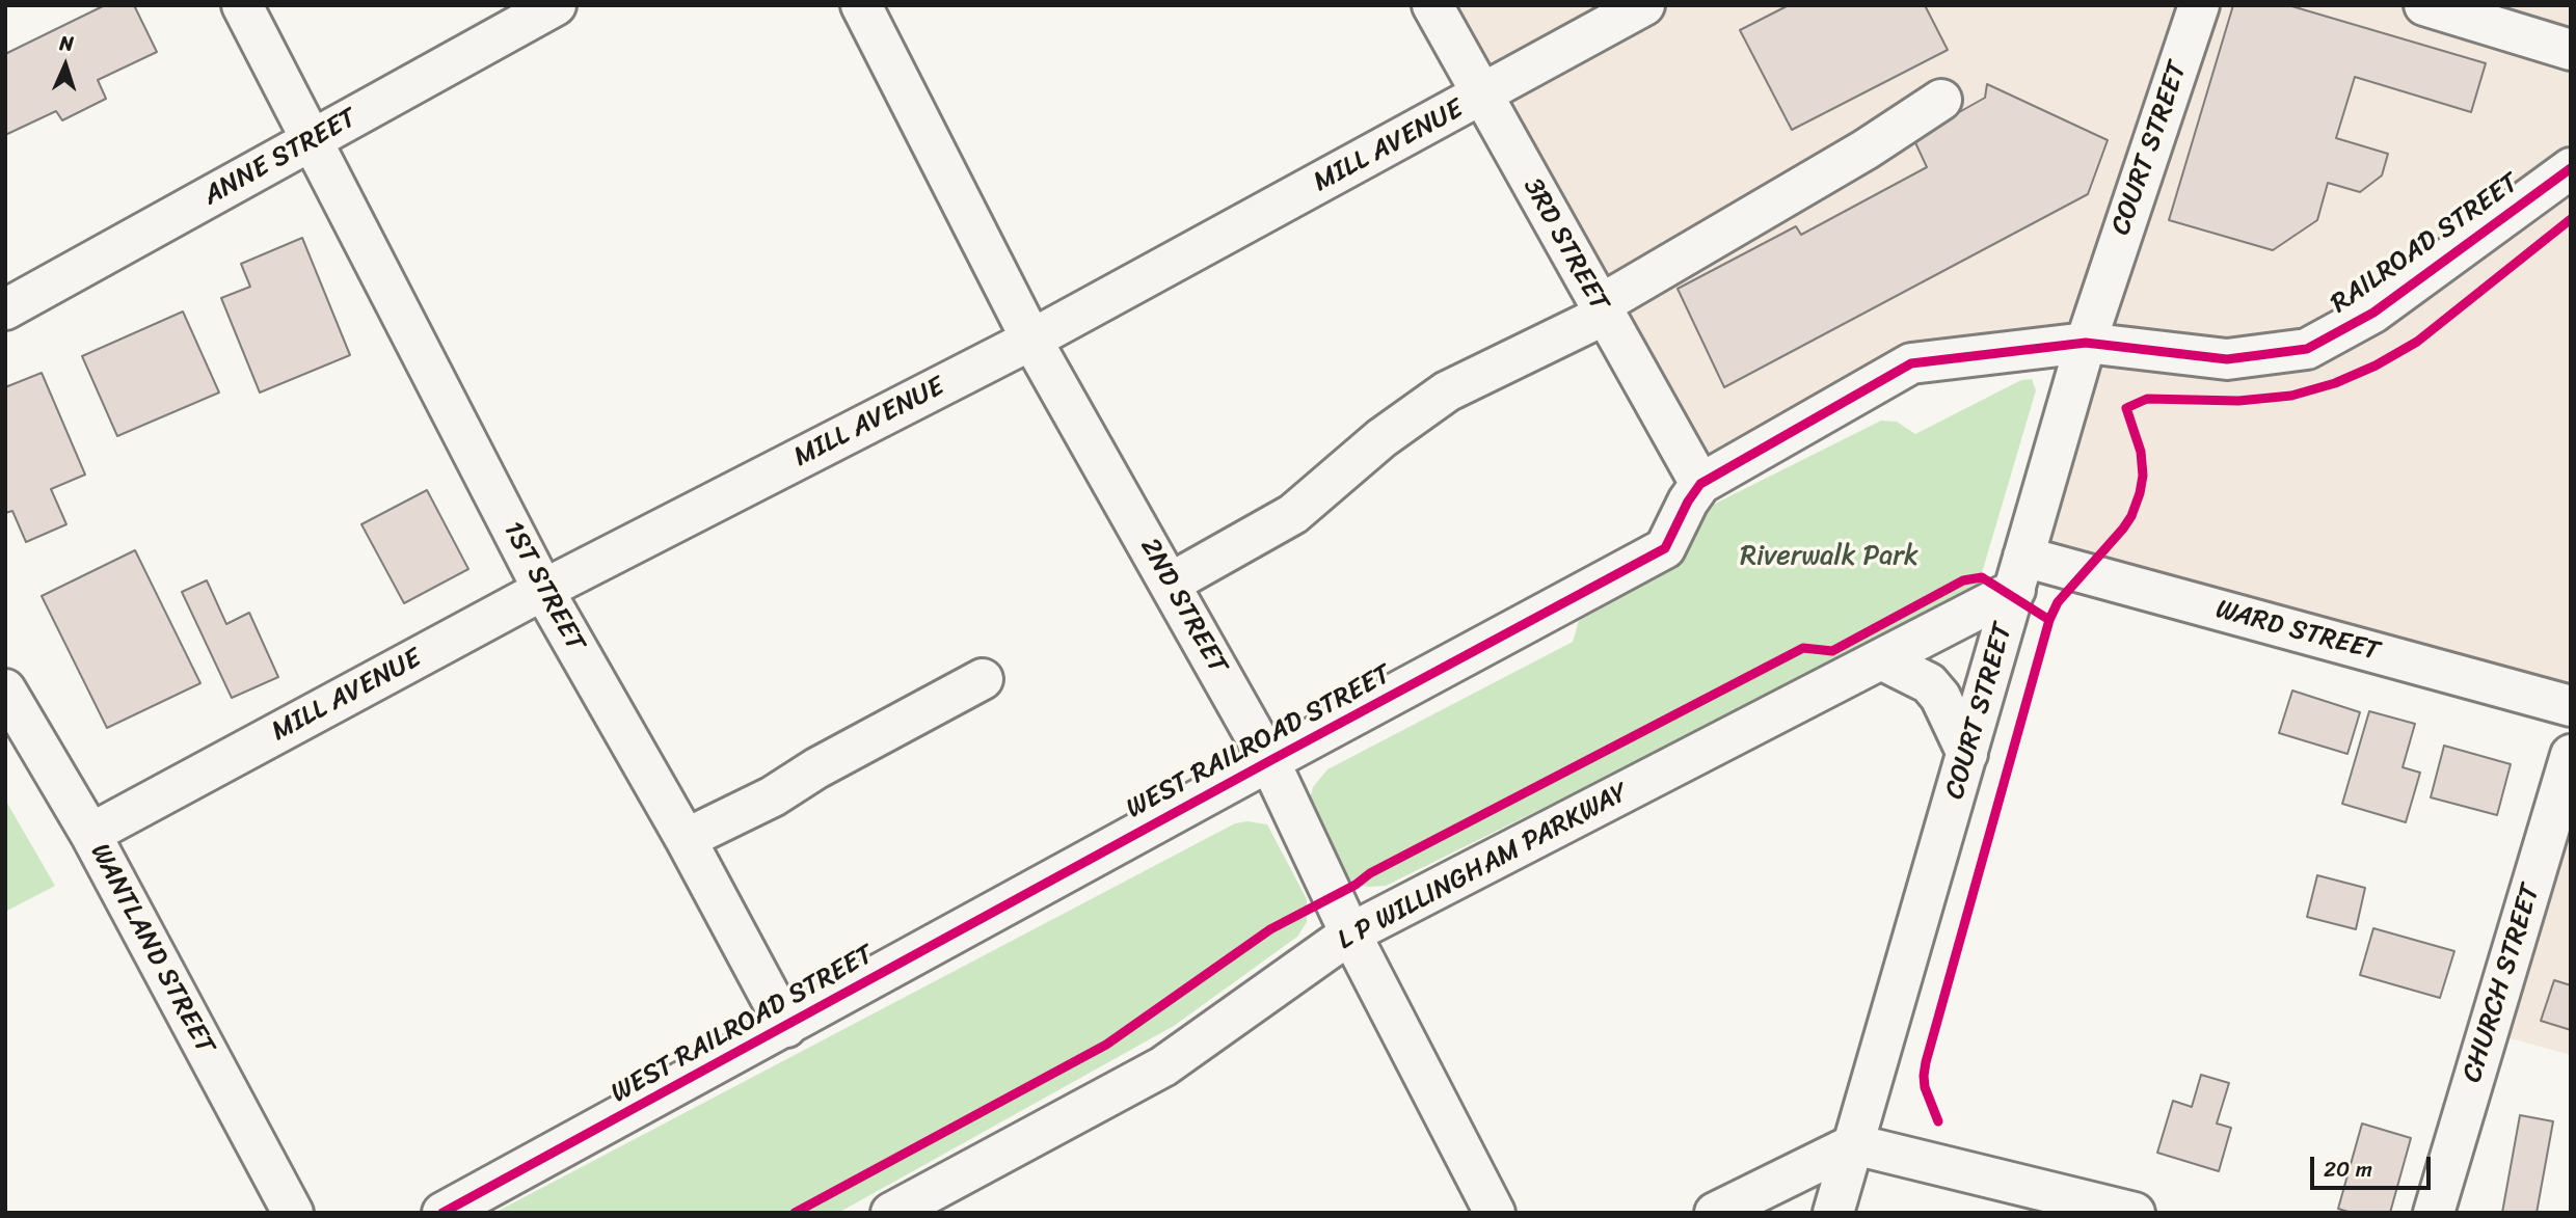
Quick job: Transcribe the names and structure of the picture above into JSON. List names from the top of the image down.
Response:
{
  "streets": {
    "street": [
      "MILL AVENUE",
      "COURT STREET",
      "ANNE STREET",
      "RAILROAD STREET",
      "3RD STREET",
      "1ST STREET",
      "2ND STREET",
      "WARD STREET",
      "WEST RAILROAD STREET",
      "L P WILLINGHAM PARKWAY",
      "WANTLAND STREET",
      "CHURCH STREET"
    ]
  },
  "crossings": [
    ["MILL AVENUE", "3RD STREET"],
    ["MILL AVENUE", "1ST STREET"],
    ["MILL AVENUE", "2ND STREET"],
    ["MILL AVENUE", "WANTLAND STREET"],
    ["COURT STREET", "RAILROAD STREET"],
    ["COURT STREET", "WARD STREET"],
    ["COURT STREET", "WEST RAILROAD STREET"],
    ["COURT STREET", "L P WILLINGHAM PARKWAY"],
    ["ANNE STREET", "1ST STREET"],
    ["RAILROAD STREET", "WEST RAILROAD STREET"],
    ["3RD STREET", "WEST RAILROAD STREET"],
    ["1ST STREET", "WEST RAILROAD STREET"],
    ["2ND STREET", "WEST RAILROAD STREET"],
    ["2ND STREET", "L P WILLINGHAM PARKWAY"],
    ["WARD STREET", "L P WILLINGHAM PARKWAY"]
  ],
  "parks": ["Riverwalk Park"],
  "scale_bar": "20 m",
  "north": "top"
}
